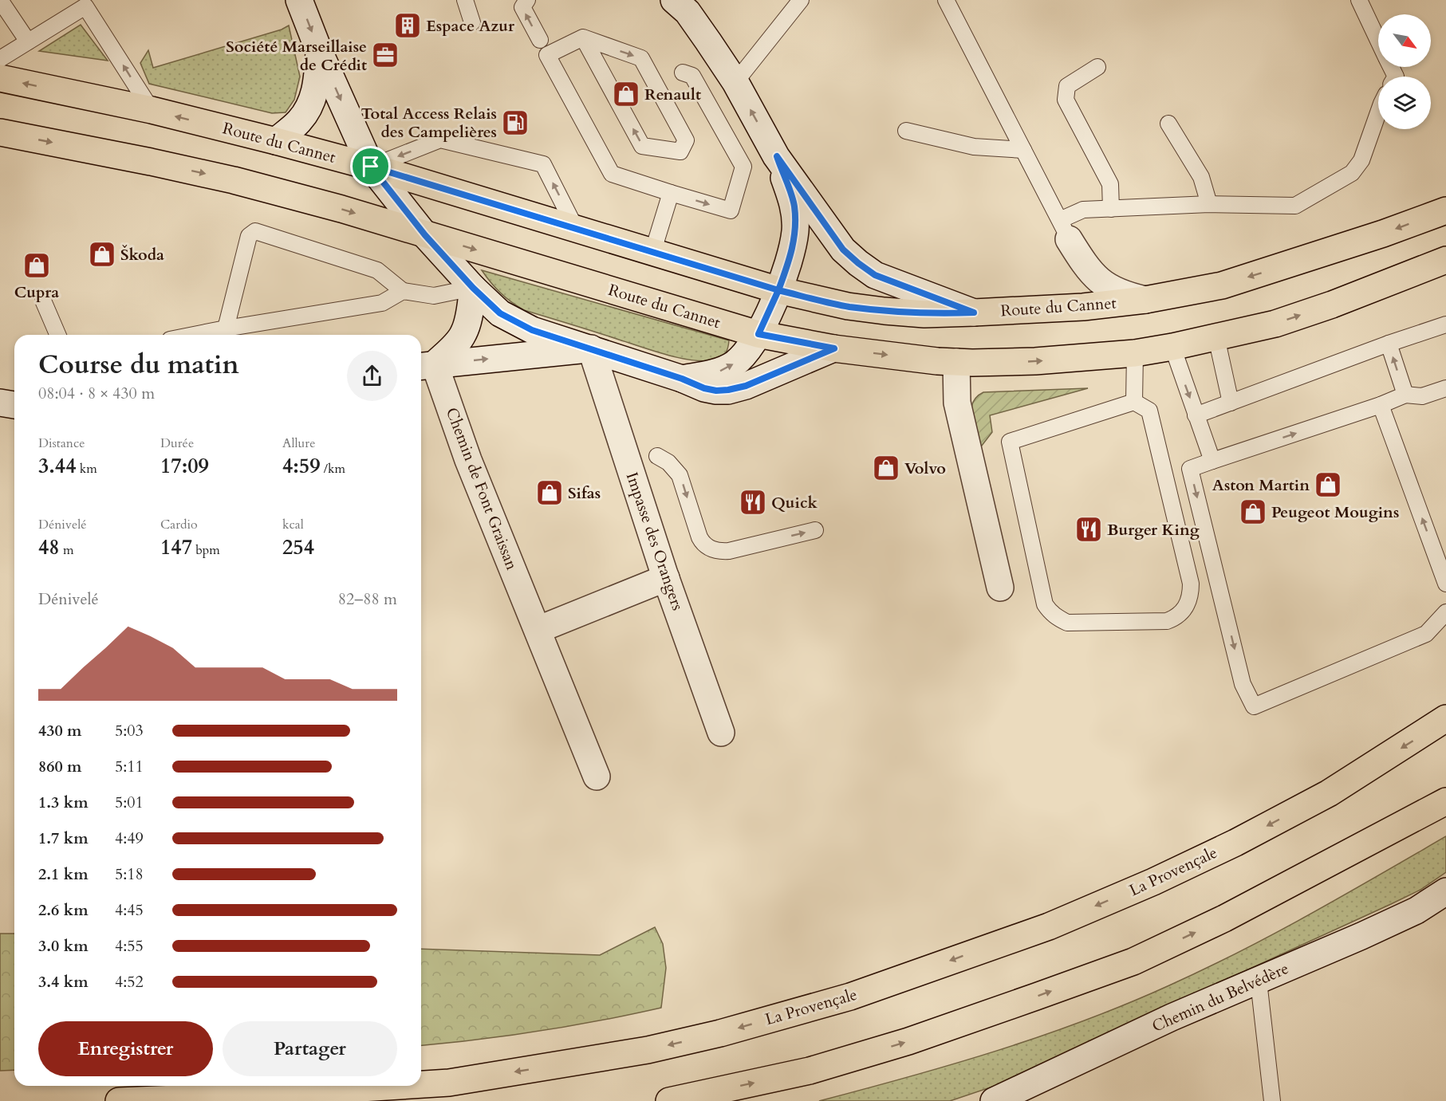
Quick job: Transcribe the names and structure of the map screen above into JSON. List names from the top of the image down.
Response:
{
  "streets": {
    "main road": ["Route du Cannet", "La Provençale"],
    "street": ["Chemin de Font Graissan", "Impasse des Orangers", "Chemin du Belvédère"]
  },
  "places": {
    "building": ["Espace Azur"],
    "office": ["Société Marseillaise de Crédit"],
    "shop": [
      "Renault",
      "Škoda",
      "Cupra",
      "Volvo",
      "Aston Martin",
      "Sifas",
      "Peugeot Mougins"
    ],
    "fuel station": ["Total Access Relais des Campelières"],
    "restaurant": ["Quick", "Burger King"]
  },
  "north": "bottom right",
  "page": {
    "heading": ["Course du matin", "08:04 · 8 × 430 m"],
    "stats": [
      ["Distance", "3.44 km"],
      ["Durée", "17:09"],
      ["Allure", "4:59 /km"],
      ["Dénivelé", "48 m"],
      ["Cardio", "147 bpm"],
      ["kcal", "254"]
    ],
    "chart": ["Dénivelé", "82–88 m"],
    "list": [
      {
        "name": "430 m",
        "note": "5:03"
      },
      {
        "name": "860 m",
        "note": "5:11"
      },
      {
        "name": "1.3 km",
        "note": "5:01"
      },
      {
        "name": "1.7 km",
        "note": "4:49"
      },
      {
        "name": "2.1 km",
        "note": "5:18"
      },
      {
        "name": "2.6 km",
        "note": "4:45"
      },
      {
        "name": "3.0 km",
        "note": "4:55"
      },
      {
        "name": "3.4 km",
        "note": "4:52"
      }
    ],
    "buttons": ["Enregistrer", "Partager"]
  }
}
